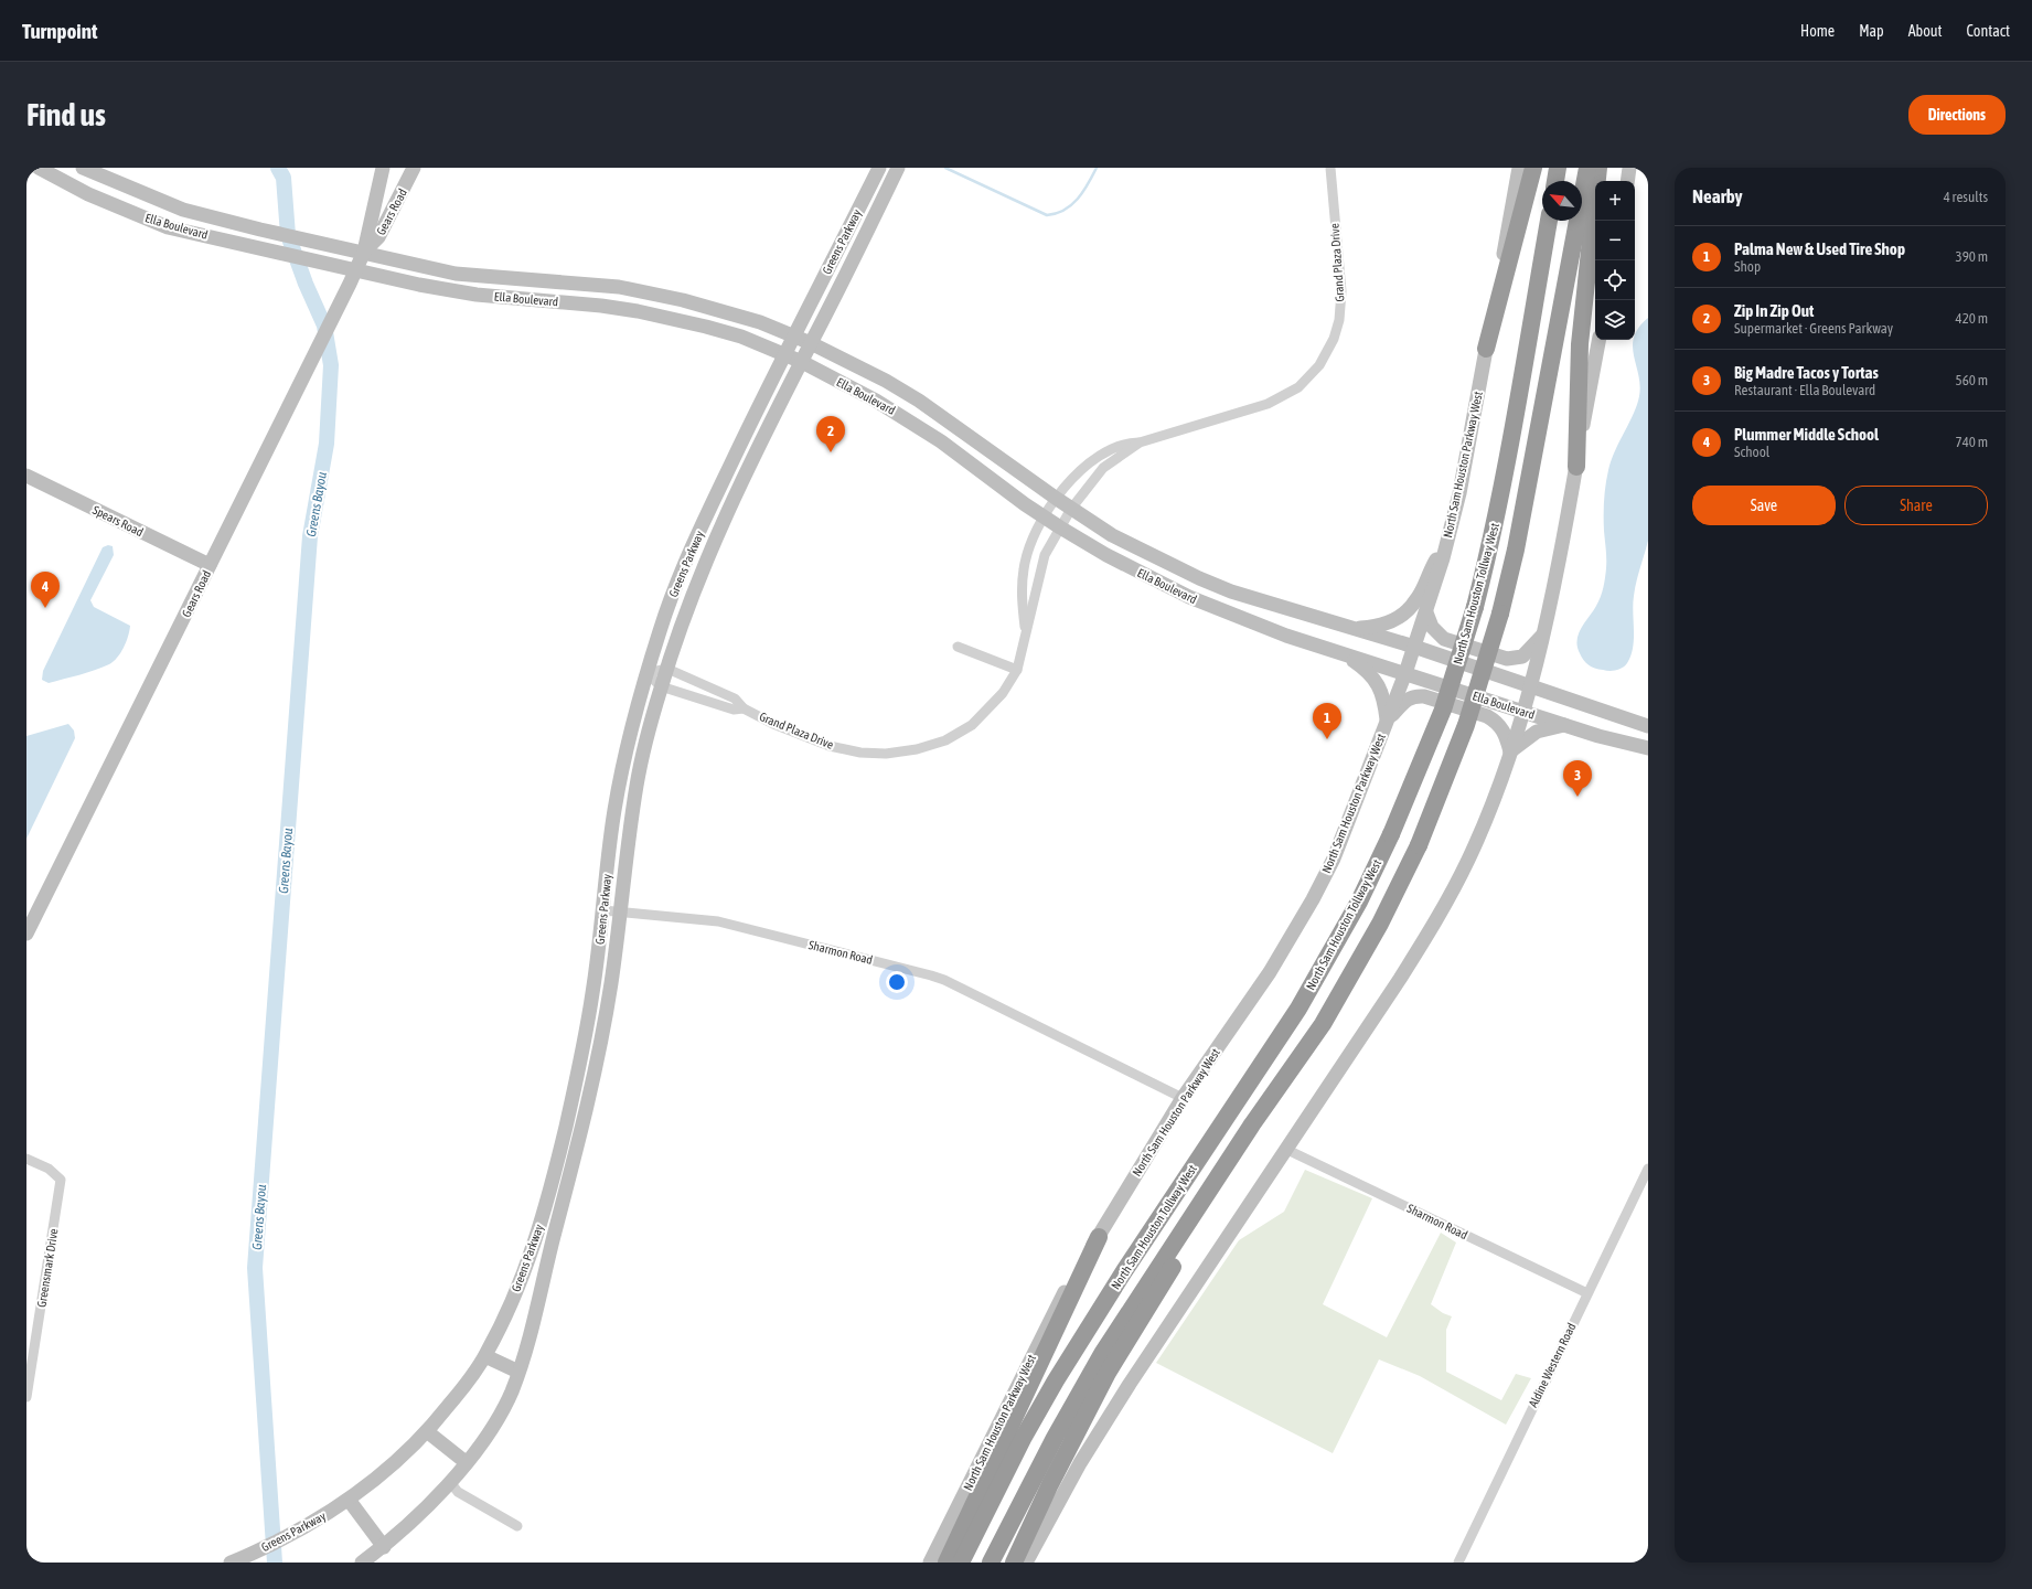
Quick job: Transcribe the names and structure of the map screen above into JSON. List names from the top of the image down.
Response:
{
  "streets": {
    "highway": ["North Sam Houston Tollway West"],
    "main road": [
      "Gears Road",
      "Ella Boulevard",
      "Greens Parkway",
      "North Sam Houston Parkway West",
      "Spears Road"
    ],
    "street": [
      "Grand Plaza Drive",
      "Sharmon Road",
      "Greensmark Drive",
      "Aldine Western Road"
    ]
  },
  "crossings": [
    ["Gears Road", "Ella Boulevard"],
    ["Gears Road", "Spears Road"],
    ["Ella Boulevard", "Greens Parkway"],
    ["Ella Boulevard", "Grand Plaza Drive"],
    ["Ella Boulevard", "North Sam Houston Parkway West"],
    ["Greens Parkway", "Grand Plaza Drive"],
    ["Greens Parkway", "Sharmon Road"],
    ["North Sam Houston Parkway West", "Sharmon Road"],
    ["Sharmon Road", "Aldine Western Road"]
  ],
  "water": ["Greens Bayou"],
  "north": "top left",
  "page": {
    "header": "Turnpoint",
    "nav": [
      "Home",
      "Map",
      "About",
      "Contact"
    ],
    "buttons": [
      "Directions",
      ["Save", "Share"]
    ],
    "title": "Find us",
    "heading": ["Nearby", "4 results"],
    "map_buttons": ["+", "−"],
    "list": [
      {
        "mark": "1",
        "name": "Palma New & Used Tire Shop",
        "note": "Shop",
        "value": "390 m"
      },
      {
        "mark": "2",
        "name": "Zip In Zip Out",
        "note": "Supermarket · Greens Parkway",
        "value": "420 m"
      },
      {
        "mark": "3",
        "name": "Big Madre Tacos y Tortas",
        "note": "Restaurant · Ella Boulevard",
        "value": "560 m"
      },
      {
        "mark": "4",
        "name": "Plummer Middle School",
        "note": "School",
        "value": "740 m"
      }
    ],
    "pins": [
      "2",
      "4",
      "1",
      "3"
    ]
  }
}
